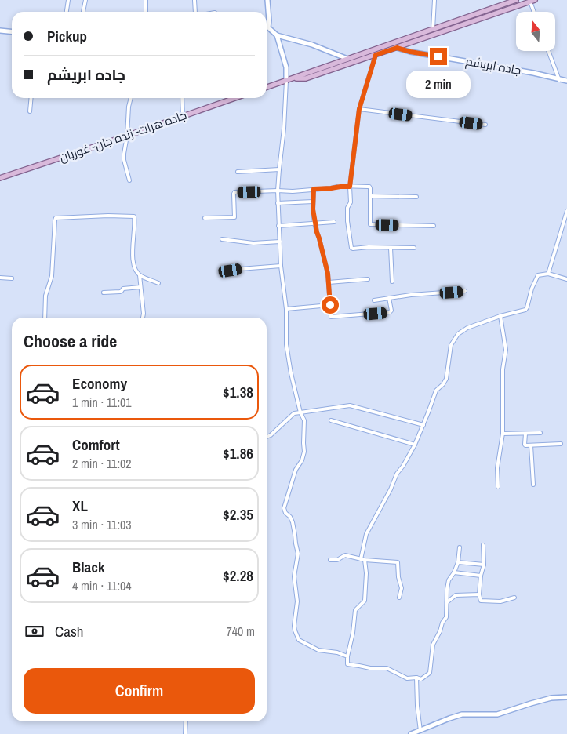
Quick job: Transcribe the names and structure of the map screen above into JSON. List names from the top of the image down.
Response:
{
  "streets": {
    "main road": ["جاده ابریشم", "جاده هرات- زنده جان- غوریان"]
  },
  "north": "top",
  "page": {
    "banner": ["Pickup", "جاده ابریشم"],
    "bubble": "2 min",
    "heading": "Choose a ride",
    "list": [
      {
        "name": "Economy",
        "note": "1 min · 11:01",
        "value": "$1.38"
      },
      {
        "name": "Comfort",
        "note": "2 min · 11:02",
        "value": "$1.86"
      },
      {
        "name": "XL",
        "note": "3 min · 11:03",
        "value": "$2.35"
      },
      {
        "name": "Black",
        "note": "4 min · 11:04",
        "value": "$2.28"
      }
    ],
    "pay": ["Cash", "740 m"],
    "buttons": "Confirm"
  }
}
